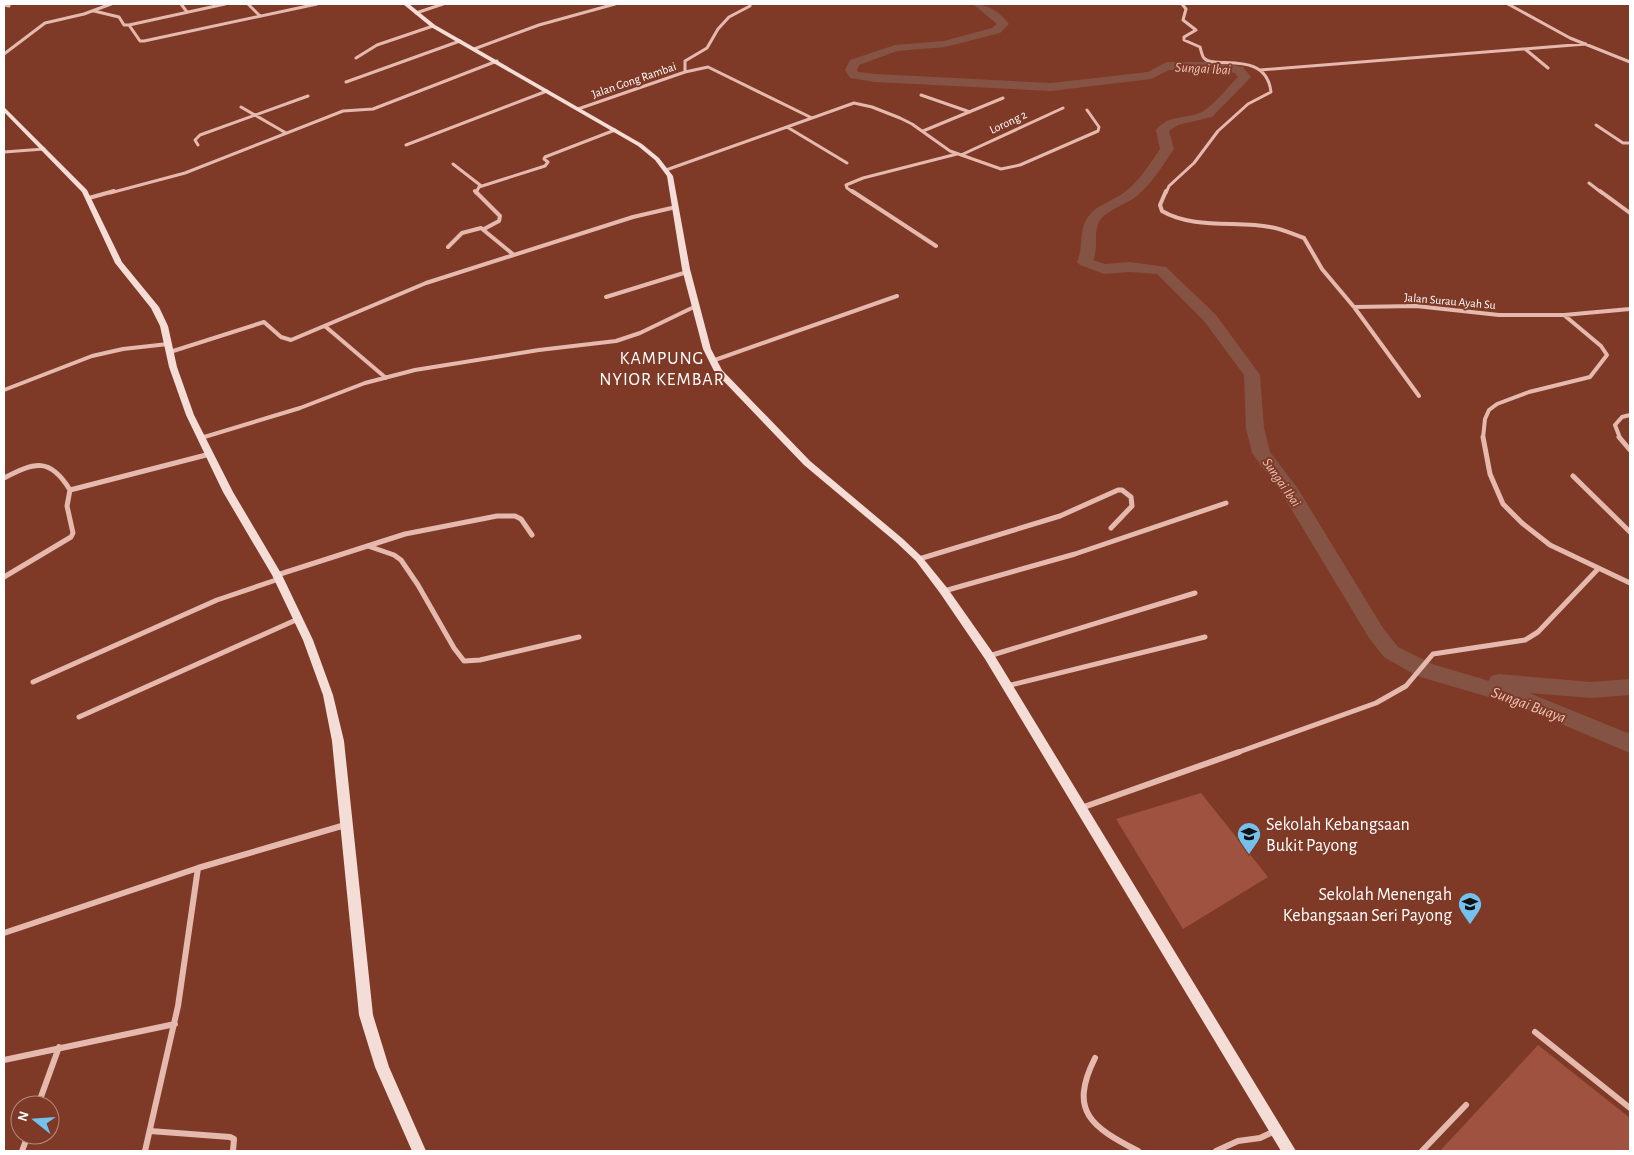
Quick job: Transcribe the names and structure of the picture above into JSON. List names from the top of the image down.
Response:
{
  "streets": {
    "street": ["Jalan Gong Rambai", "Lorong 2", "Jalan Surau Ayah Su"]
  },
  "districts": ["KAMPUNG NYIOR KEMBAR"],
  "water": ["Sungai Ibai", "Sungai Buaya"],
  "places": {
    "school or university": ["Sekolah Kebangsaan Bukit Payong", "Sekolah Menengah Kebangsaan Seri Payong"]
  },
  "north": "left"
}
